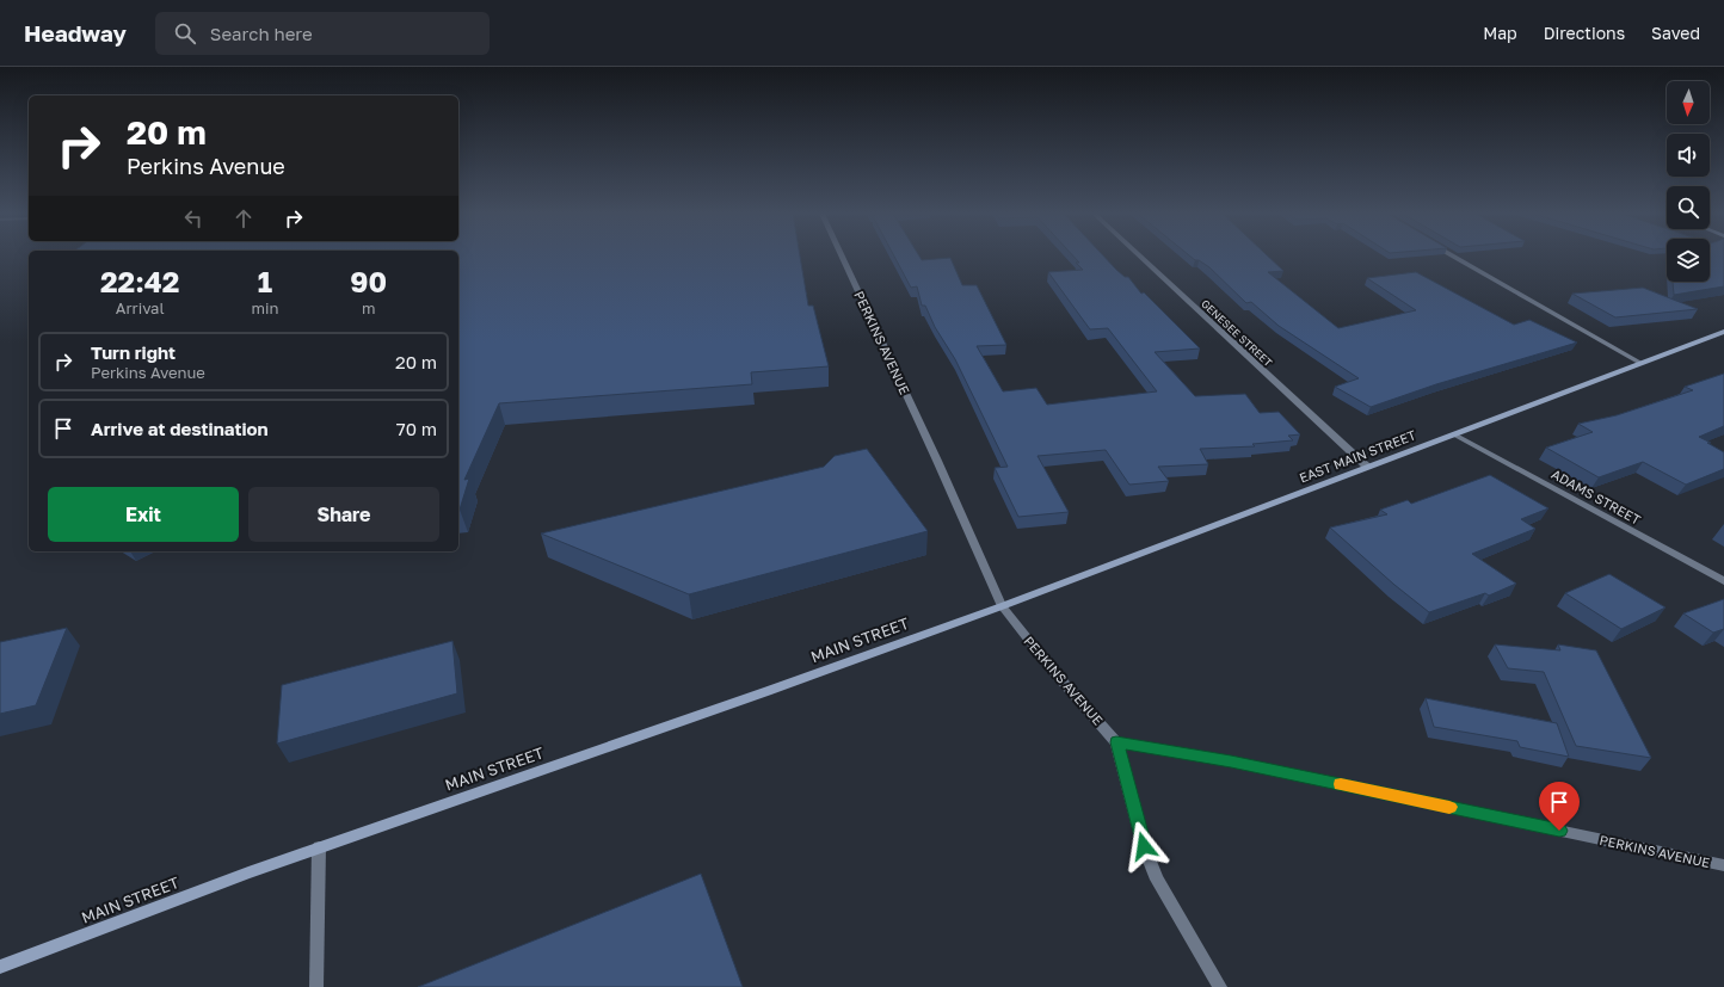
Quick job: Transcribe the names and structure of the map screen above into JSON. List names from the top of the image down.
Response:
{
  "streets": {
    "main road": ["EAST MAIN STREET", "MAIN STREET"],
    "street": ["GENESEE STREET", "PERKINS AVENUE", "ADAMS STREET"]
  },
  "crossings": [
    ["GENESEE STREET", "EAST MAIN STREET"],
    ["PERKINS AVENUE", "EAST MAIN STREET"],
    ["PERKINS AVENUE", "MAIN STREET"],
    ["EAST MAIN STREET", "ADAMS STREET"],
    ["EAST MAIN STREET", "MAIN STREET"]
  ],
  "north": "bottom",
  "page": {
    "header": "Headway",
    "search": "Search here",
    "nav": ["Map", "Directions", "Saved"],
    "turn": ["20 m", "Perkins Avenue"],
    "eta": [
      "22:42",
      "Arrival",
      "1",
      "min",
      "90",
      "m"
    ],
    "list": [
      {
        "name": "Turn right",
        "note": "Perkins Avenue",
        "value": "20 m"
      },
      {
        "name": "Arrive at destination",
        "value": "70 m"
      }
    ],
    "buttons": ["Exit", "Share"]
  }
}
